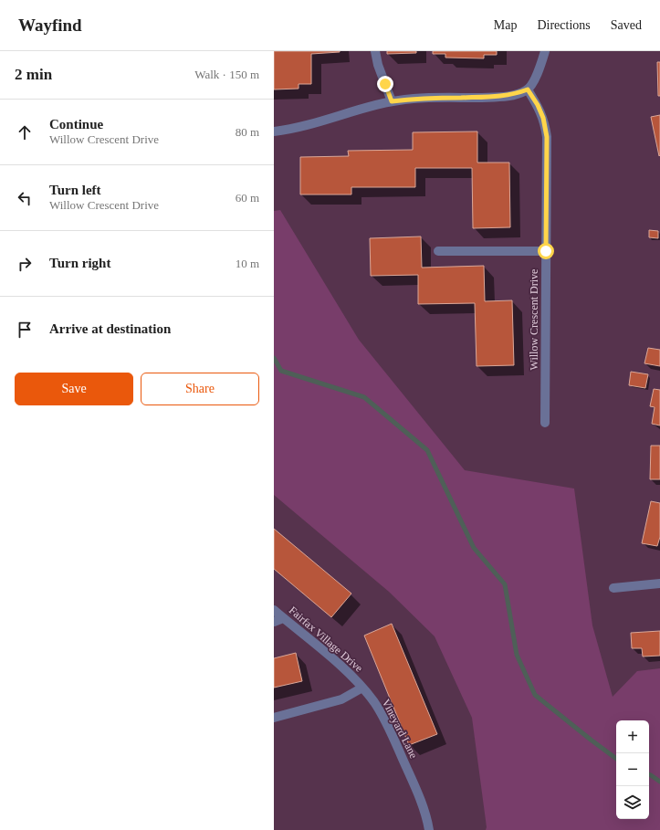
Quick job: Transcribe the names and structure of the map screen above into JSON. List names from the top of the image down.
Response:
{
  "streets": {
    "street": ["Willow Crescent Drive", "Fairfax Village Drive", "Vineyard Lane"]
  },
  "crossings": [
    ["Fairfax Village Drive", "Vineyard Lane"]
  ],
  "page": {
    "header": "Wayfind",
    "nav": ["Map", "Directions", "Saved"],
    "heading": ["2 min", "Walk · 150 m"],
    "list": [
      ["Continue", "Willow Crescent Drive", "80 m"],
      ["Turn left", "Willow Crescent Drive", "60 m"],
      ["Turn right", "10 m"],
      "Arrive at destination"
    ],
    "buttons": ["Save", "Share"],
    "map_buttons": ["+", "−"]
  }
}
